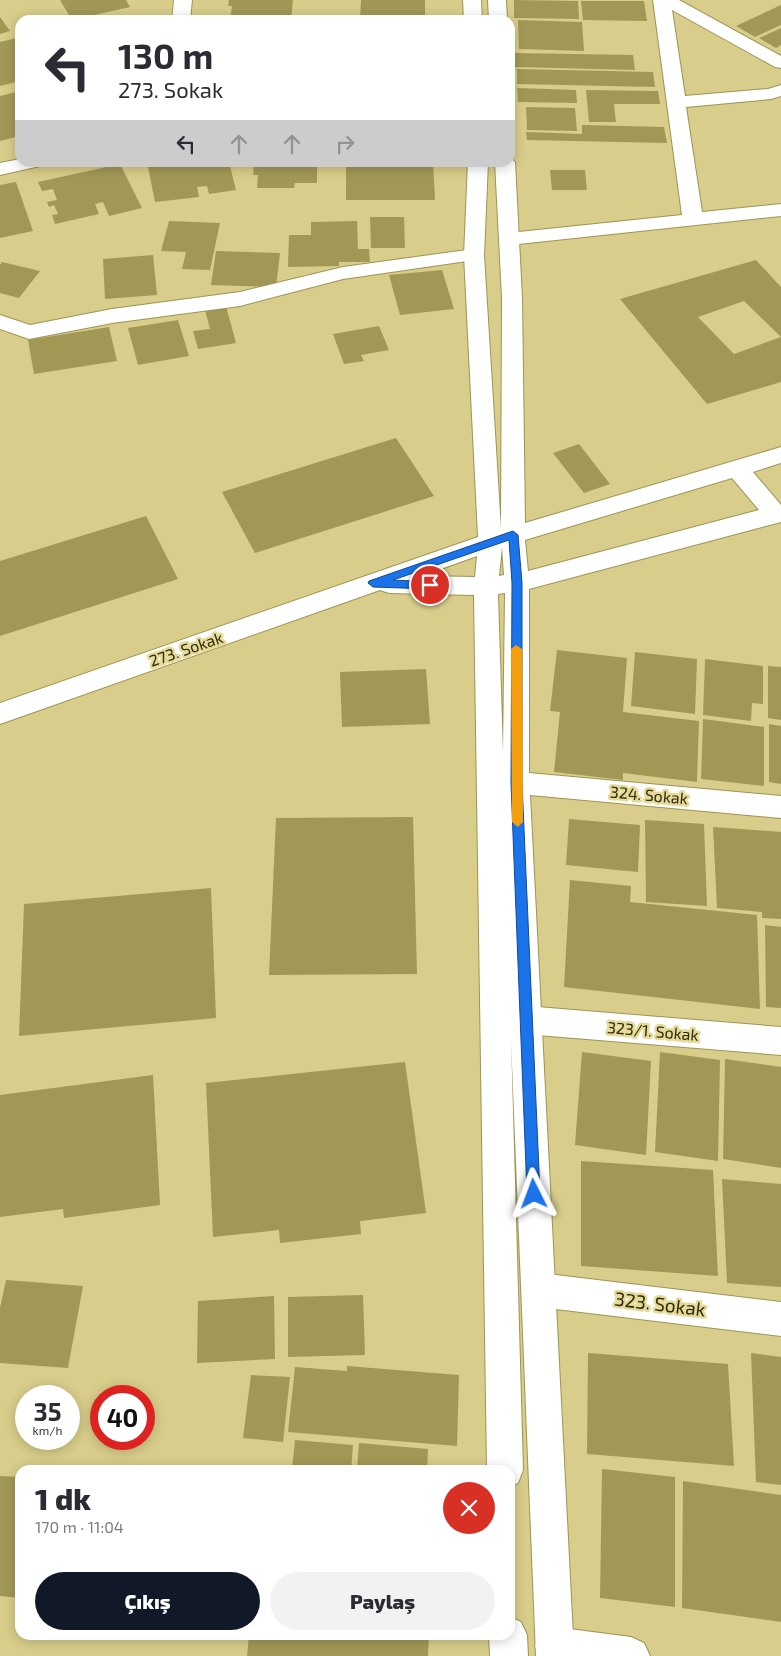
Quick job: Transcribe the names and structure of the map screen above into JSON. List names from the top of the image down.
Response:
{
  "streets": {
    "street": [
      "273. Sokak",
      "324. Sokak",
      "323/1. Sokak",
      "323. Sokak"
    ]
  },
  "page": {
    "turn": ["130 m", "273. Sokak"],
    "speed": "35 km/h",
    "limit": "40",
    "heading": ["1 dk", "170 m · 11:04"],
    "buttons": ["Çıkış", "Paylaş"]
  }
}
